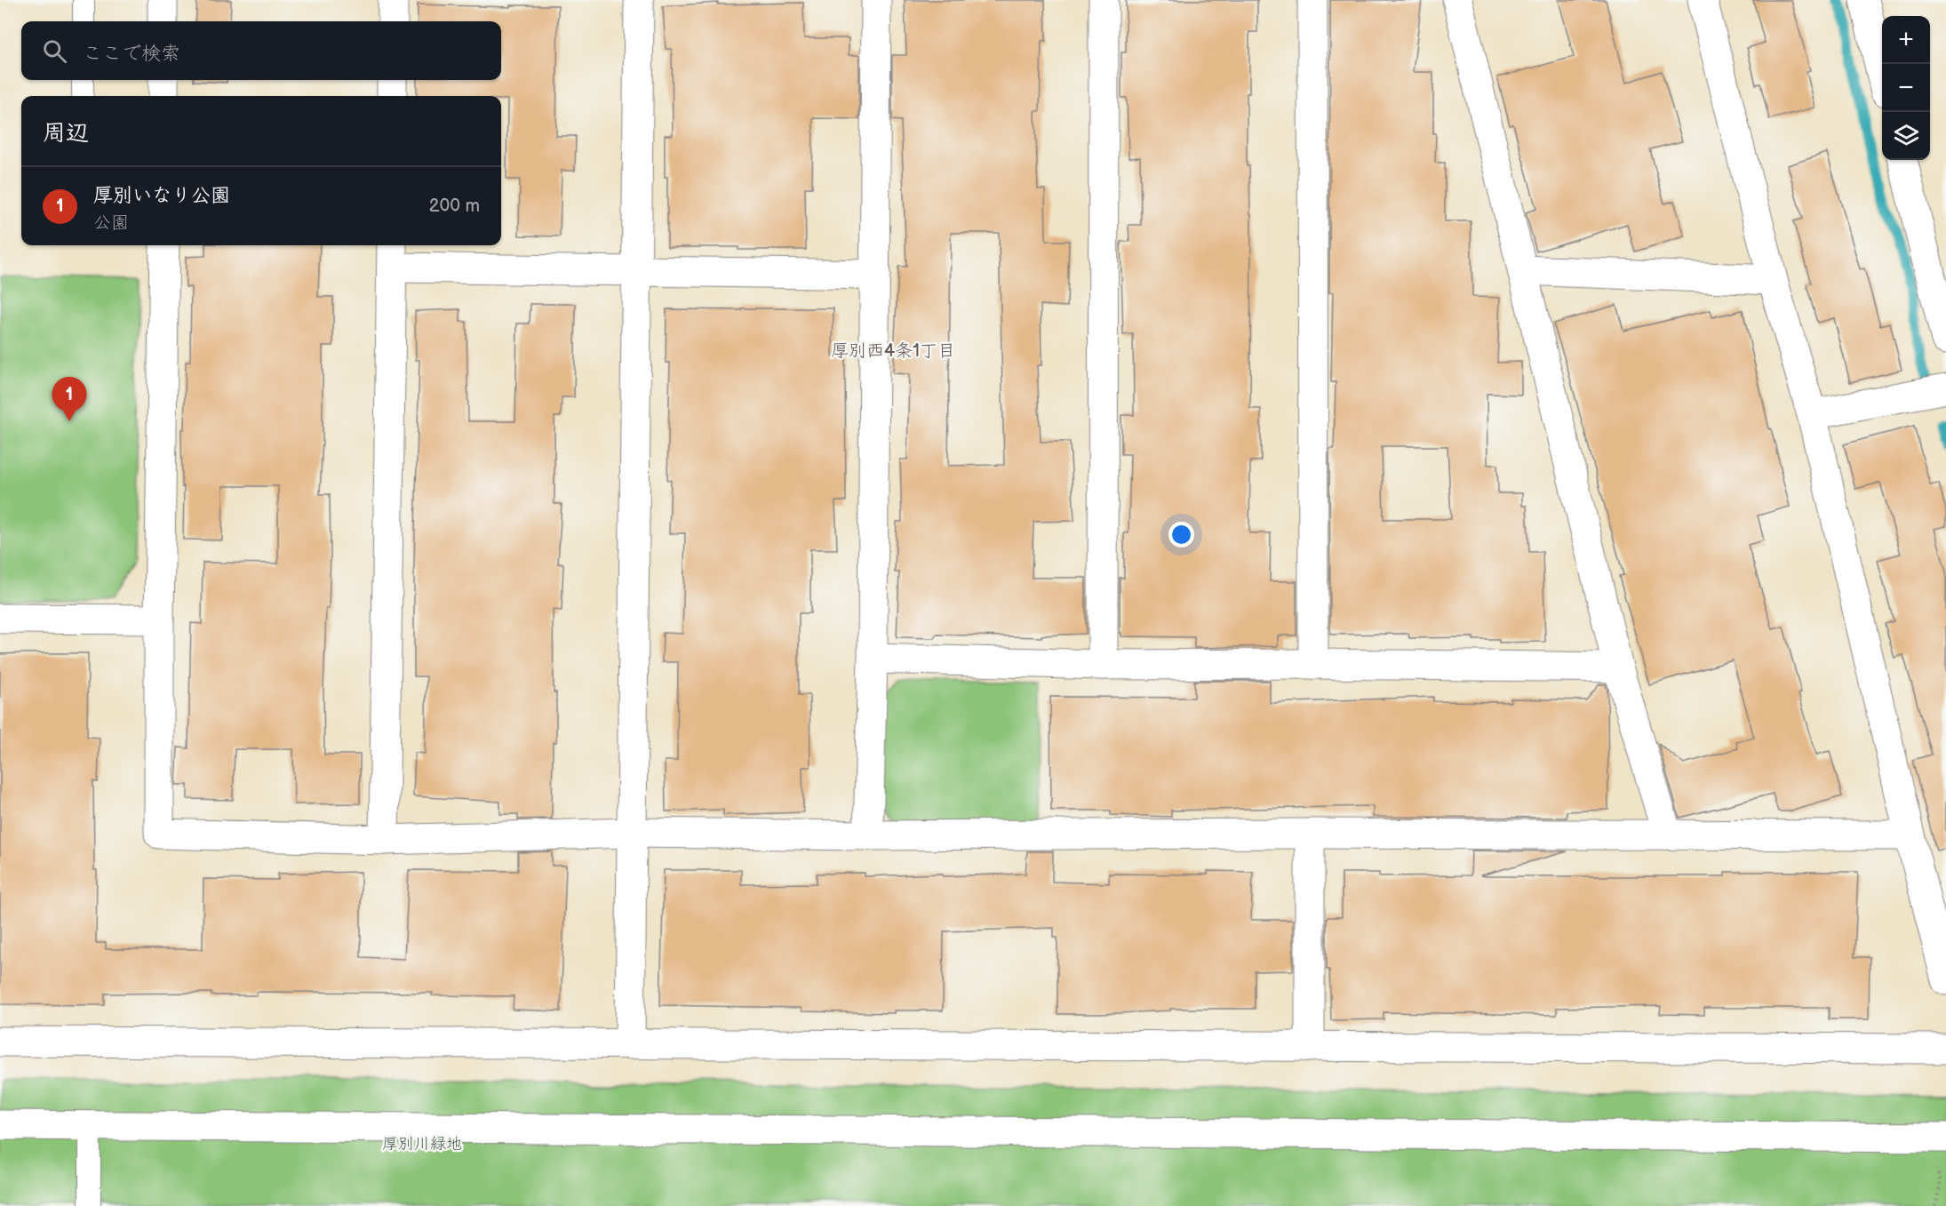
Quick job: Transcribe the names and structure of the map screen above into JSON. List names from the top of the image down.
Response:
{
  "districts": ["厚別西4条1丁目"],
  "parks": ["厚別川緑地"],
  "page": {
    "map_buttons": ["+", "−"],
    "search": "ここで検索",
    "heading": "周辺",
    "list": [
      {
        "mark": "1",
        "name": "厚別いなり公園",
        "note": "公園",
        "value": "200 m"
      }
    ],
    "pins": "1"
  }
}
